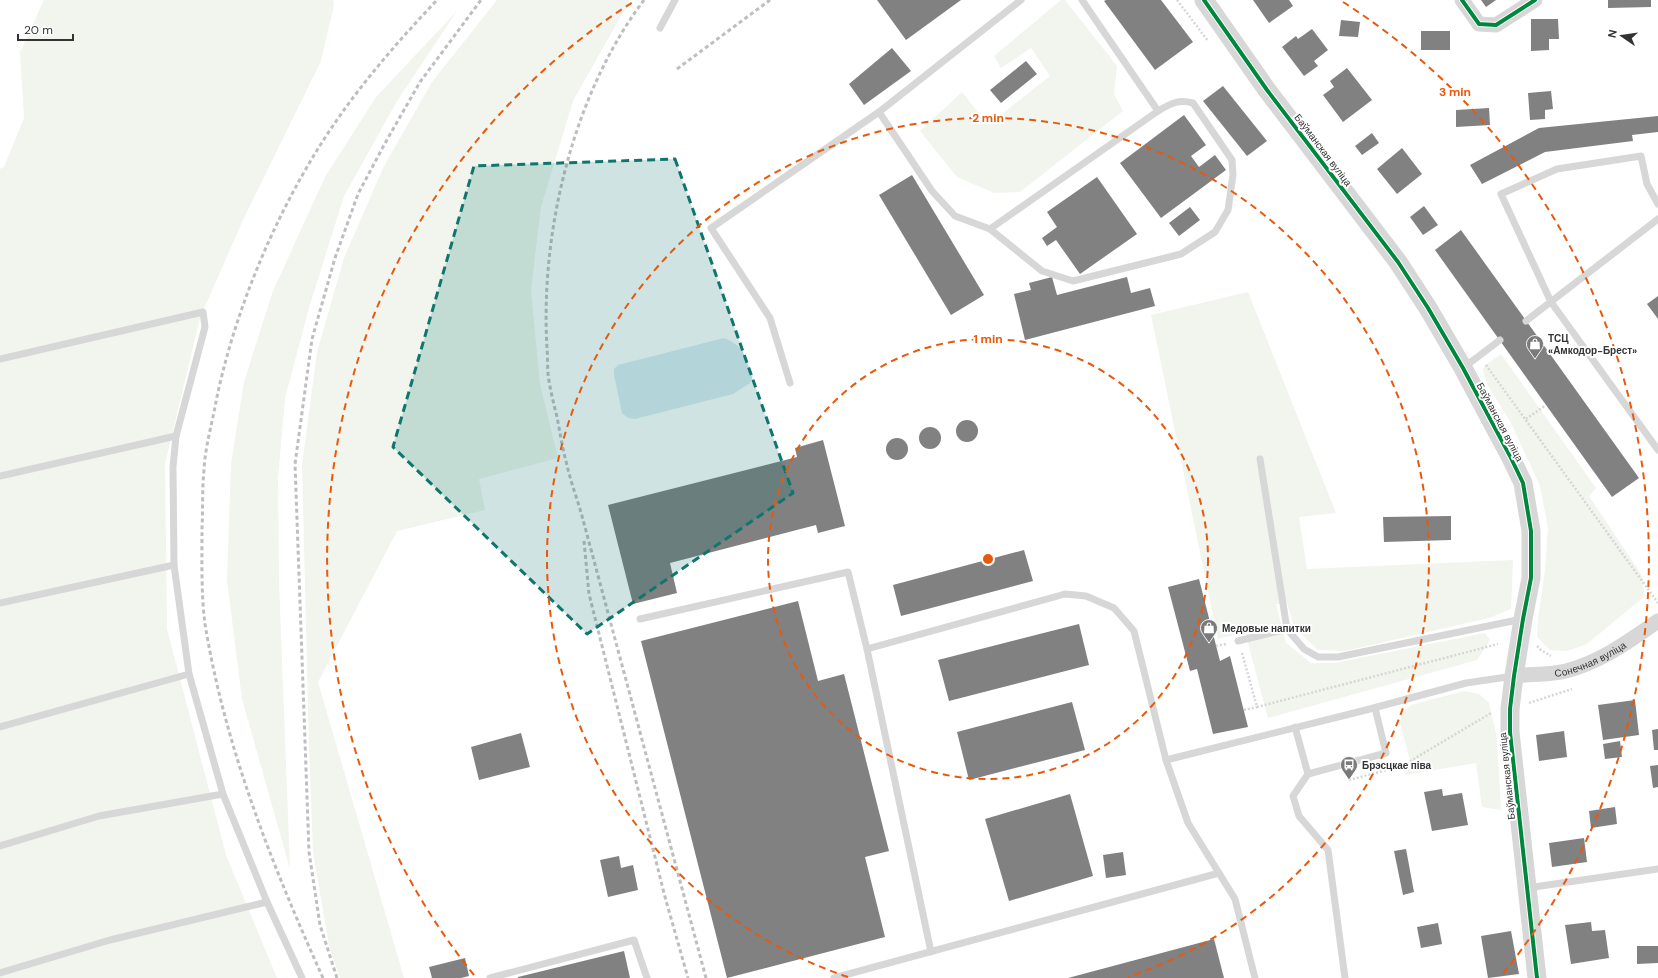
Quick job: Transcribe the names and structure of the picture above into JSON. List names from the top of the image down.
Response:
{
  "streets": {
    "street": ["Баўманская вуліца", "Сонечная вуліца"]
  },
  "crossings": [
    ["Баўманская вуліца", "Сонечная вуліца"]
  ],
  "places": {
    "shop": ["ТСЦ «Амкодор-Брест»", "Медовые напитки"],
    "bus stop": ["Брэсцкае піва"]
  },
  "scale_bar": "20 m",
  "north": "left",
  "rings": ["3 min", "2 min", "1 min"]
}
